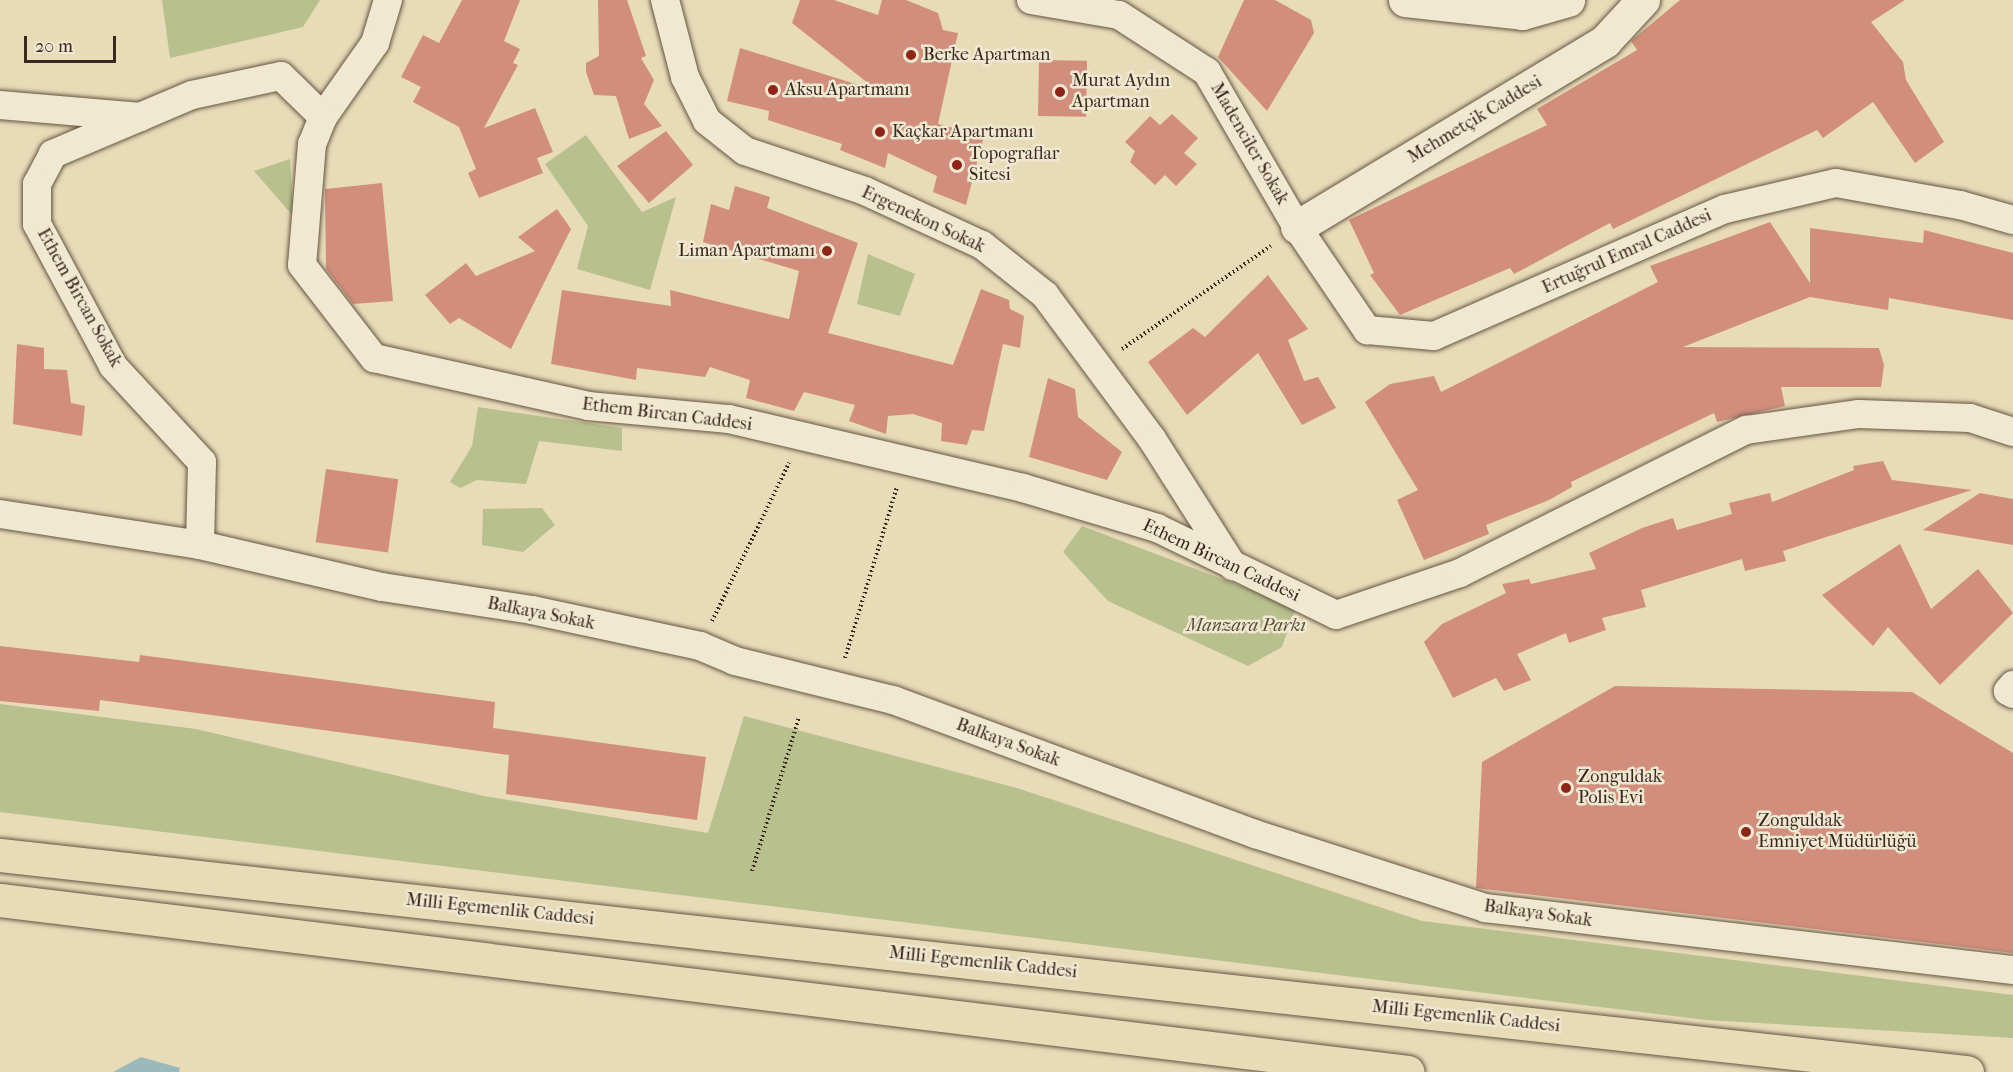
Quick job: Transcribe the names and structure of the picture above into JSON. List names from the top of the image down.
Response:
{
  "streets": {
    "highway": ["Milli Egemenlik Caddesi"],
    "street": [
      "Mehmetçik Caddesi",
      "Madenciler Sokak",
      "Ergenekon Sokak",
      "Ertuğrul Emral Caddesi",
      "Ethem Bircan Sokak",
      "Ethem Bircan Caddesi",
      "Balkaya Sokak"
    ]
  },
  "crossings": [
    ["Mehmetçik Caddesi", "Madenciler Sokak"],
    ["Mehmetçik Caddesi", "Ertuğrul Emral Caddesi"],
    ["Madenciler Sokak", "Ertuğrul Emral Caddesi"],
    ["Ergenekon Sokak", "Ethem Bircan Caddesi"],
    ["Ethem Bircan Sokak", "Ethem Bircan Caddesi"],
    ["Ethem Bircan Sokak", "Balkaya Sokak"]
  ],
  "parks": ["Manzara Parkı"],
  "places": [
    "Berke Apartman",
    "Aksu Apartmanı",
    "Murat Aydın Apartman",
    "Kaçkar Apartmanı",
    "Topograflar Sitesi",
    "Liman Apartmanı",
    "Zonguldak Polis Evi",
    "Zonguldak Emniyet Müdürlüğü"
  ],
  "scale_bar": "20 m"
}
